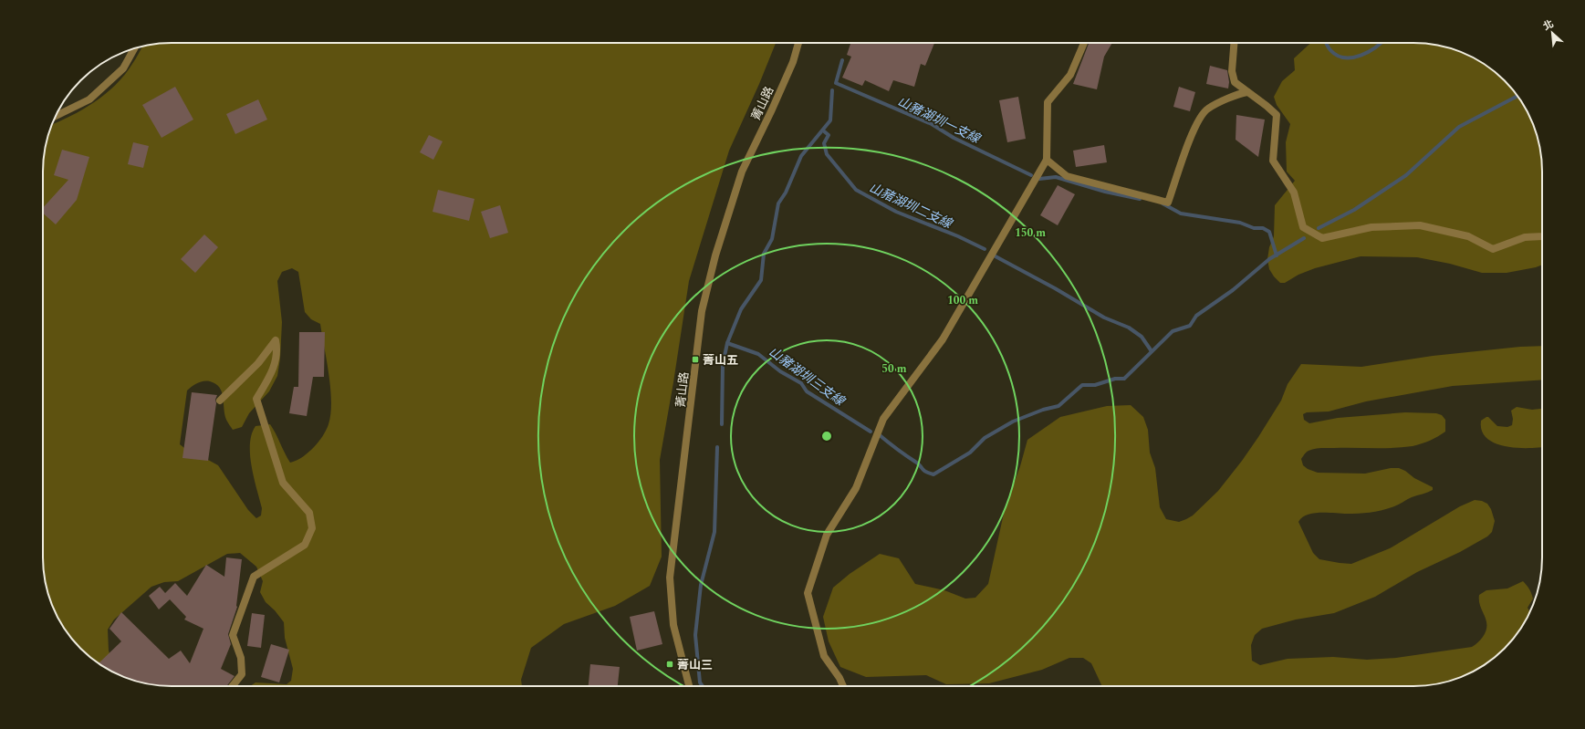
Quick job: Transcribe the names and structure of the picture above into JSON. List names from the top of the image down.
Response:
{
  "streets": {
    "street": ["菁山路"]
  },
  "water": ["山豬湖圳一支線", "山豬湖圳二支線", "山豬湖圳三支線"],
  "places": {
    "transit": ["菁山五", "菁山三"]
  },
  "north": "top left",
  "rings": ["150 m", "100 m", "50 m"]
}
